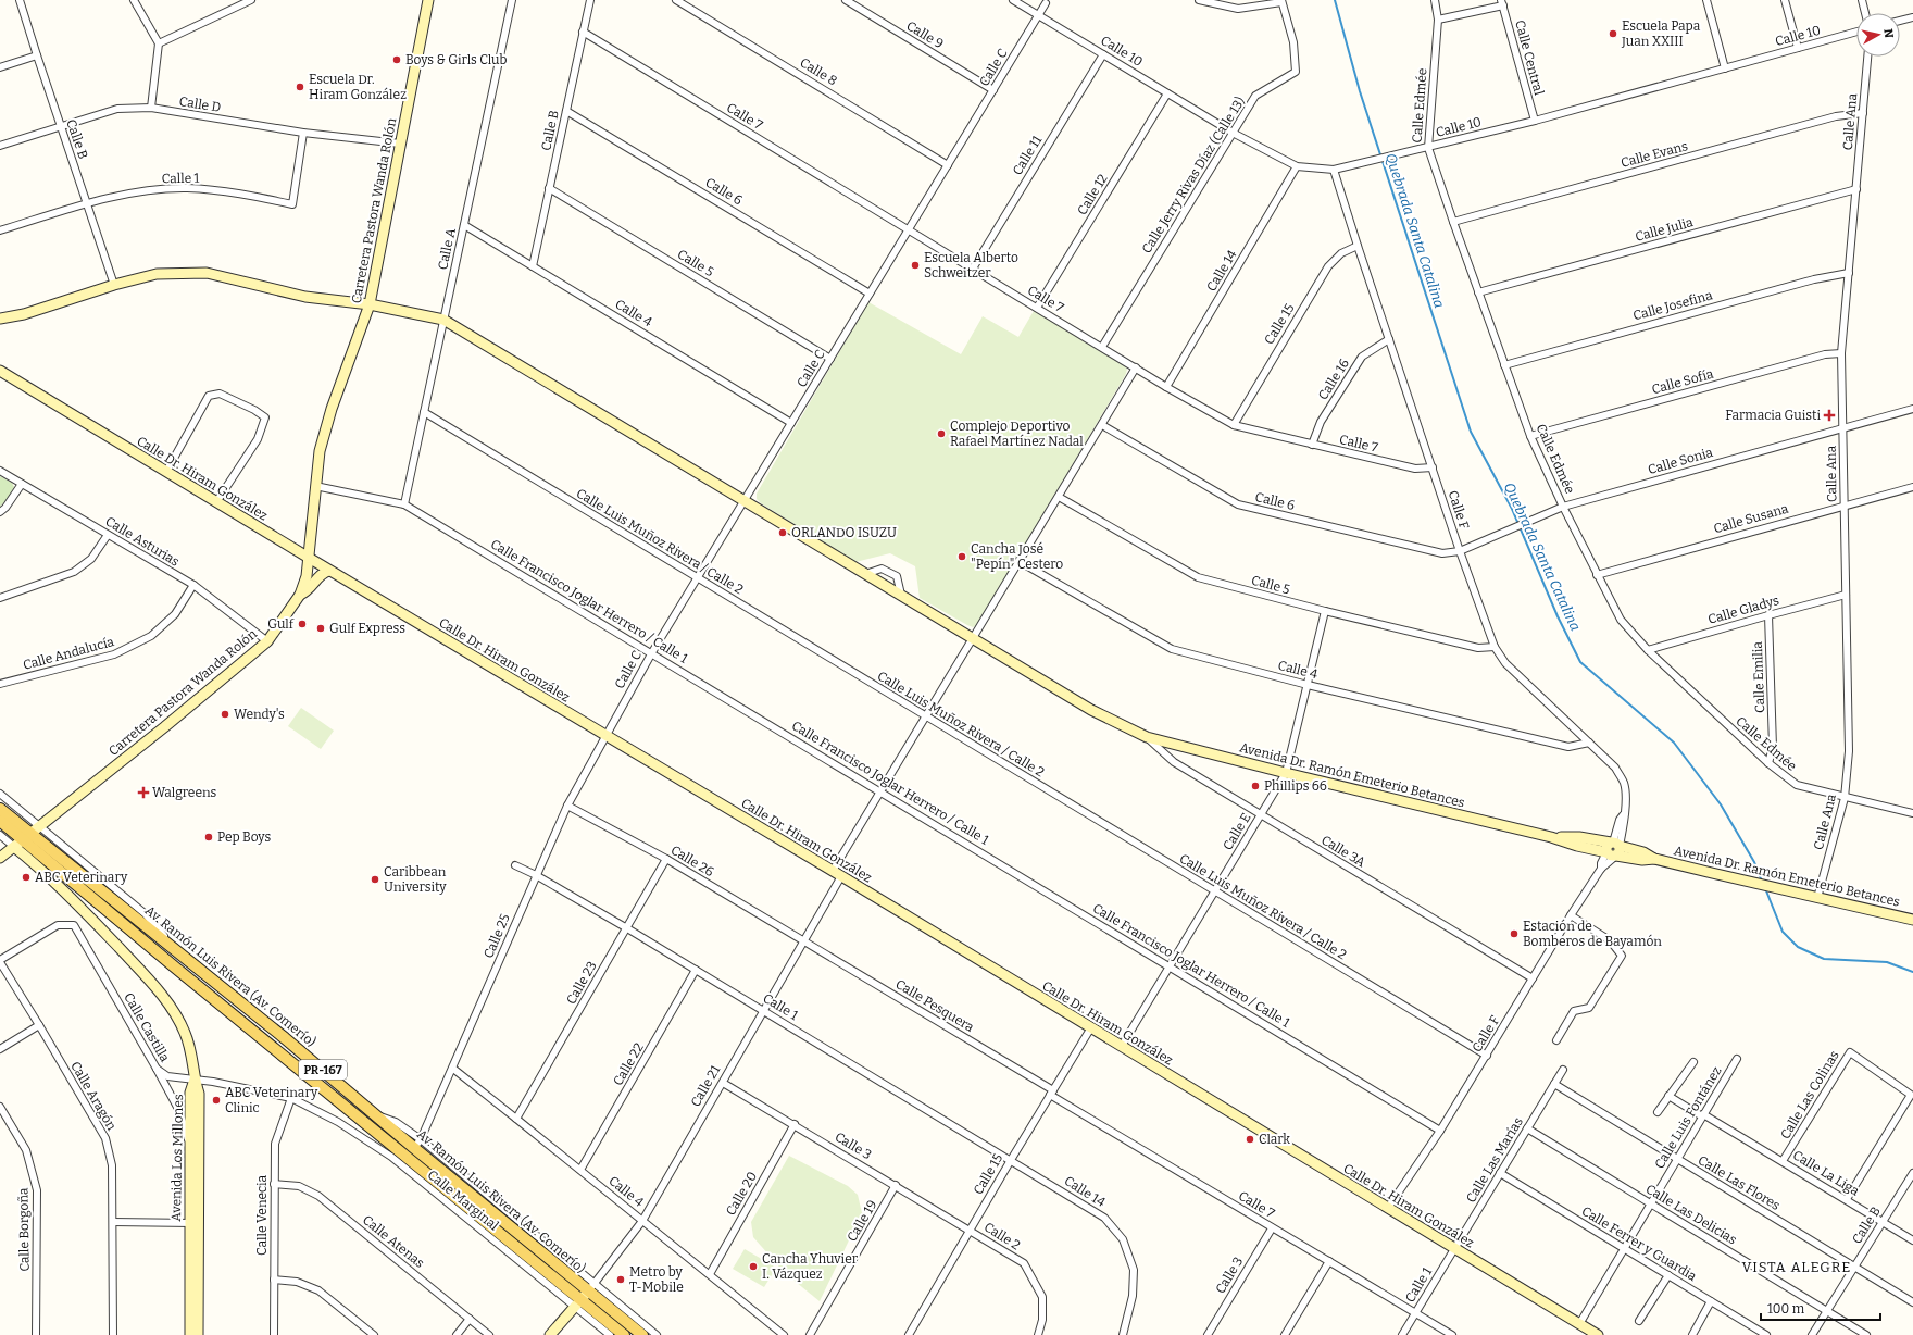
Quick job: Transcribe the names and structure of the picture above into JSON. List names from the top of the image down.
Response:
{
  "streets": {
    "main road": ["Av. Ramón Luis Rivera (Av. Comerío)", "PR-167"],
    "street": [
      "Calle 9",
      "Calle 10",
      "Calle Central",
      "Calle C",
      "Calle 8",
      "Calle D",
      "Calle Edmée",
      "Calle 7",
      "Calle Ana",
      "Calle B",
      "Calle Evans",
      "Calle 11",
      "Calle Jerry Rivas Díaz (Calle 13)",
      "Calle 1",
      "Calle 6",
      "Calle 12",
      "Carretera Pastora Wanda Rolón",
      "Calle Julia",
      "Calle A",
      "Calle 5",
      "Calle 14",
      "Calle Josefina",
      "Calle 4",
      "Calle 15",
      "Calle 16",
      "Calle Sofía",
      "Calle Sonia",
      "Calle Dr. Hiram González",
      "Calle F",
      "Calle Susana",
      "Calle Asturias",
      "Calle Luis Muñoz Rivera / Calle 2",
      "Calle Francisco Joglar Herrero / Calle 1",
      "Calle Gladys",
      "Calle Andalucía",
      "Calle Emilia",
      "Avenida Dr. Ramón Emeterio Betances",
      "Calle E",
      "Calle 3A",
      "Calle 26",
      "Calle 25",
      "Calle 23",
      "Calle Pesquera",
      "Calle Castilla",
      "Calle 22",
      "Calle 21",
      "Calle Las Colinas",
      "Calle Aragón",
      "Calle Luis Fontánez",
      "Calle 3",
      "Avenida Los Millones",
      "Calle Las Marías",
      "Calle La Liga",
      "Calle Las Flores",
      "Calle 20",
      "Calle Marginal",
      "Calle Las Delicias",
      "Calle Venecia",
      "Calle 19",
      "Calle Borgoña",
      "Calle 2",
      "Calle Atenas",
      "Calle Ferrer y Guardia"
    ]
  },
  "crossings": [
    ["Calle 9", "Calle C"],
    ["Calle 10", "Calle Central"],
    ["Calle 10", "Calle C"],
    ["Calle 10", "Calle Edmée"],
    ["Calle 10", "Calle 11"],
    ["Calle 10", "Calle Jerry Rivas Díaz (Calle 13)"],
    ["Calle 10", "Calle 12"],
    ["Calle 10", "Calle 14"],
    ["Calle 10", "Calle F"],
    ["Calle C", "Calle 8"],
    ["Calle C", "Calle 7"],
    ["Calle C", "Calle 6"],
    ["Calle C", "Calle 5"],
    ["Calle C", "Calle 4"],
    ["Calle C", "Calle Dr. Hiram González"],
    ["Calle C", "Calle Luis Muñoz Rivera / Calle 2"],
    ["Calle C", "Calle Francisco Joglar Herrero / Calle 1"],
    ["Calle C", "Avenida Dr. Ramón Emeterio Betances"],
    ["Calle C", "Calle 25"],
    ["Calle D", "Calle B"],
    ["Calle D", "Calle 1"],
    ["Calle D", "Carretera Pastora Wanda Rolón"],
    ["Calle Edmée", "Calle Ana"],
    ["Calle Edmée", "Calle Evans"],
    ["Calle Edmée", "Calle Julia"],
    ["Calle Edmée", "Calle Josefina"],
    ["Calle Edmée", "Calle Sofía"],
    ["Calle Edmée", "Calle Sonia"],
    ["Calle Edmée", "Calle Susana"],
    ["Calle Edmée", "Calle Gladys"],
    ["Calle Edmée", "Calle Emilia"],
    ["Calle 7", "Calle B"],
    ["Calle 7", "Calle 11"],
    ["Calle 7", "Calle Jerry Rivas Díaz (Calle 13)"],
    ["Calle 7", "Calle 1"],
    ["Calle 7", "Calle 12"],
    ["Calle 7", "Calle 14"],
    ["Calle 7", "Calle 15"],
    ["Calle 7", "Calle 16"],
    ["Calle 7", "Calle F"],
    ["Calle 7", "Calle Pesquera"],
    ["Calle 7", "Calle 21"],
    ["Calle 7", "Calle 3"],
    ["Calle Ana", "Calle Evans"],
    ["Calle Ana", "Calle Julia"],
    ["Calle Ana", "Calle Josefina"],
    ["Calle Ana", "Calle Sofía"],
    ["Calle Ana", "Calle Sonia"],
    ["Calle Ana", "Calle Susana"],
    ["Calle Ana", "Calle Gladys"],
    ["Calle Ana", "Avenida Dr. Ramón Emeterio Betances"],
    ["Calle B", "Calle 1"],
    ["Calle B", "Calle 6"],
    ["Calle B", "Calle 5"],
    ["Calle B", "Calle 4"],
    ["Calle B", "Avenida Dr. Ramón Emeterio Betances"],
    ["Calle B", "Calle La Liga"],
    ["Calle B", "Calle Las Flores"],
    ["Calle B", "Calle Las Delicias"],
    ["Calle 1", "Calle 14"],
    ["Calle 1", "Calle 15"],
    ["Calle 1", "Calle Dr. Hiram González"],
    ["Calle 1", "Calle 25"],
    ["Calle 1", "Calle 23"],
    ["Calle 1", "Calle 22"],
    ["Calle 1", "Calle 21"],
    ["Calle 1", "Calle Las Marías"],
    ["Calle 6", "Calle Sonia"],
    ["Calle 6", "Calle F"],
    ["Calle 6", "Calle 21"],
    ["Carretera Pastora Wanda Rolón", "Calle Dr. Hiram González"],
    ["Carretera Pastora Wanda Rolón", "Calle Asturias"],
    ["Carretera Pastora Wanda Rolón", "Calle Francisco Joglar Herrero / Calle 1"],
    ["Carretera Pastora Wanda Rolón", "Avenida Dr. Ramón Emeterio Betances"],
    ["Carretera Pastora Wanda Rolón", "Av. Ramón Luis Rivera (Av. Comerío)"],
    ["Calle A", "Calle 4"],
    ["Calle A", "Calle Luis Muñoz Rivera / Calle 2"],
    ["Calle A", "Calle Francisco Joglar Herrero / Calle 1"],
    ["Calle A", "Avenida Dr. Ramón Emeterio Betances"],
    ["Calle 5", "Calle F"],
    ["Calle 5", "Calle E"],
    ["Calle 5", "Calle 21"],
    ["Calle 14", "Calle 15"],
    ["Calle 4", "Calle F"],
    ["Calle 4", "Calle E"],
    ["Calle 4", "Calle 25"],
    ["Calle 4", "Calle 23"],
    ["Calle 4", "Calle 22"],
    ["Calle 4", "Calle 21"],
    ["Calle 4", "Calle 20"],
    ["Calle 15", "Calle Dr. Hiram González"],
    ["Calle 15", "Calle F"],
    ["Calle 15", "Calle Pesquera"],
    ["Calle 15", "Calle 3"],
    ["Calle 15", "Calle 2"],
    ["Calle 16", "Calle F"],
    ["Calle Sonia", "Calle F"],
    ["Calle Dr. Hiram González", "Calle F"],
    ["Calle Dr. Hiram González", "Calle E"],
    ["Calle Dr. Hiram González", "Calle 25"],
    ["Calle Dr. Hiram González", "Calle 21"],
    ["Calle Dr. Hiram González", "Calle Luis Fontánez"],
    ["Calle Dr. Hiram González", "Calle Las Marías"],
    ["Calle F", "Calle Luis Muñoz Rivera / Calle 2"],
    ["Calle F", "Calle Francisco Joglar Herrero / Calle 1"],
    ["Calle F", "Avenida Dr. Ramón Emeterio Betances"],
    ["Calle F", "Calle 3A"],
    ["Calle Asturias", "Calle Andalucía"],
    ["Calle Luis Muñoz Rivera / Calle 2", "Calle E"],
    ["Calle Luis Muñoz Rivera / Calle 2", "Calle 21"],
    ["Calle Francisco Joglar Herrero / Calle 1", "Calle E"],
    ["Calle Francisco Joglar Herrero / Calle 1", "Calle 21"],
    ["Calle Gladys", "Calle Emilia"],
    ["Avenida Dr. Ramón Emeterio Betances", "Calle E"],
    ["Avenida Dr. Ramón Emeterio Betances", "Calle 3A"],
    ["Avenida Dr. Ramón Emeterio Betances", "Calle 21"],
    ["Calle E", "Calle 3A"],
    ["Calle 26", "Calle 25"],
    ["Calle 26", "Calle 23"],
    ["Calle 26", "Calle Pesquera"],
    ["Calle 26", "Calle 21"],
    ["Calle 25", "Av. Ramón Luis Rivera (Av. Comerío)"],
    ["Av. Ramón Luis Rivera (Av. Comerío)", "Calle 21"],
    ["Av. Ramón Luis Rivera (Av. Comerío)", "Calle Marginal"],
    ["Calle Pesquera", "Calle 21"],
    ["Calle Castilla", "Calle Aragón"],
    ["Calle Castilla", "Avenida Los Millones"],
    ["Calle Castilla", "Calle Marginal"],
    ["Calle 21", "Calle 3"],
    ["Calle 21", "Calle Marginal"],
    ["Calle Las Colinas", "Calle La Liga"],
    ["Calle Luis Fontánez", "Calle La Liga"],
    ["Calle Luis Fontánez", "Calle Las Flores"],
    ["Calle Luis Fontánez", "Calle Las Delicias"],
    ["Calle Luis Fontánez", "Calle Ferrer y Guardia"],
    ["Calle 3", "Calle 20"],
    ["Calle 3", "Calle 19"],
    ["Calle 3", "Calle 2"],
    ["Avenida Los Millones", "Calle Marginal"],
    ["Calle Las Marías", "Calle Las Flores"],
    ["Calle Las Marías", "Calle Las Delicias"],
    ["Calle Las Marías", "Calle Ferrer y Guardia"],
    ["Calle Marginal", "Calle Venecia"],
    ["Calle Venecia", "Calle Atenas"]
  ],
  "districts": ["VISTA ALEGRE"],
  "water": ["Quebrada Santa Catalina"],
  "places": {
    "other": [
      "Escuela Papa Juan XXIII",
      "Boys & Girls Club",
      "Escuela Dr. Hiram González",
      "Escuela Alberto Schweitzer",
      "Complejo Deportivo Rafael Martínez Nadal",
      "ORLANDO ISUZU",
      "Cancha José \"Pepín\" Cestero",
      "Gulf",
      "Gulf Express",
      "Wendy's",
      "Phillips 66",
      "Pep Boys",
      "ABC Veterinary",
      "Caribbean University",
      "Estación de Bomberos de Bayamón",
      "ABC Veterinary Clinic",
      "Clark",
      "Cancha Yhuvier I. Vázquez",
      "Metro by T-Mobile"
    ],
    "health": ["Farmacia Guisti", "Walgreens"]
  },
  "scale_bar": "100 m",
  "north": "right"
}
